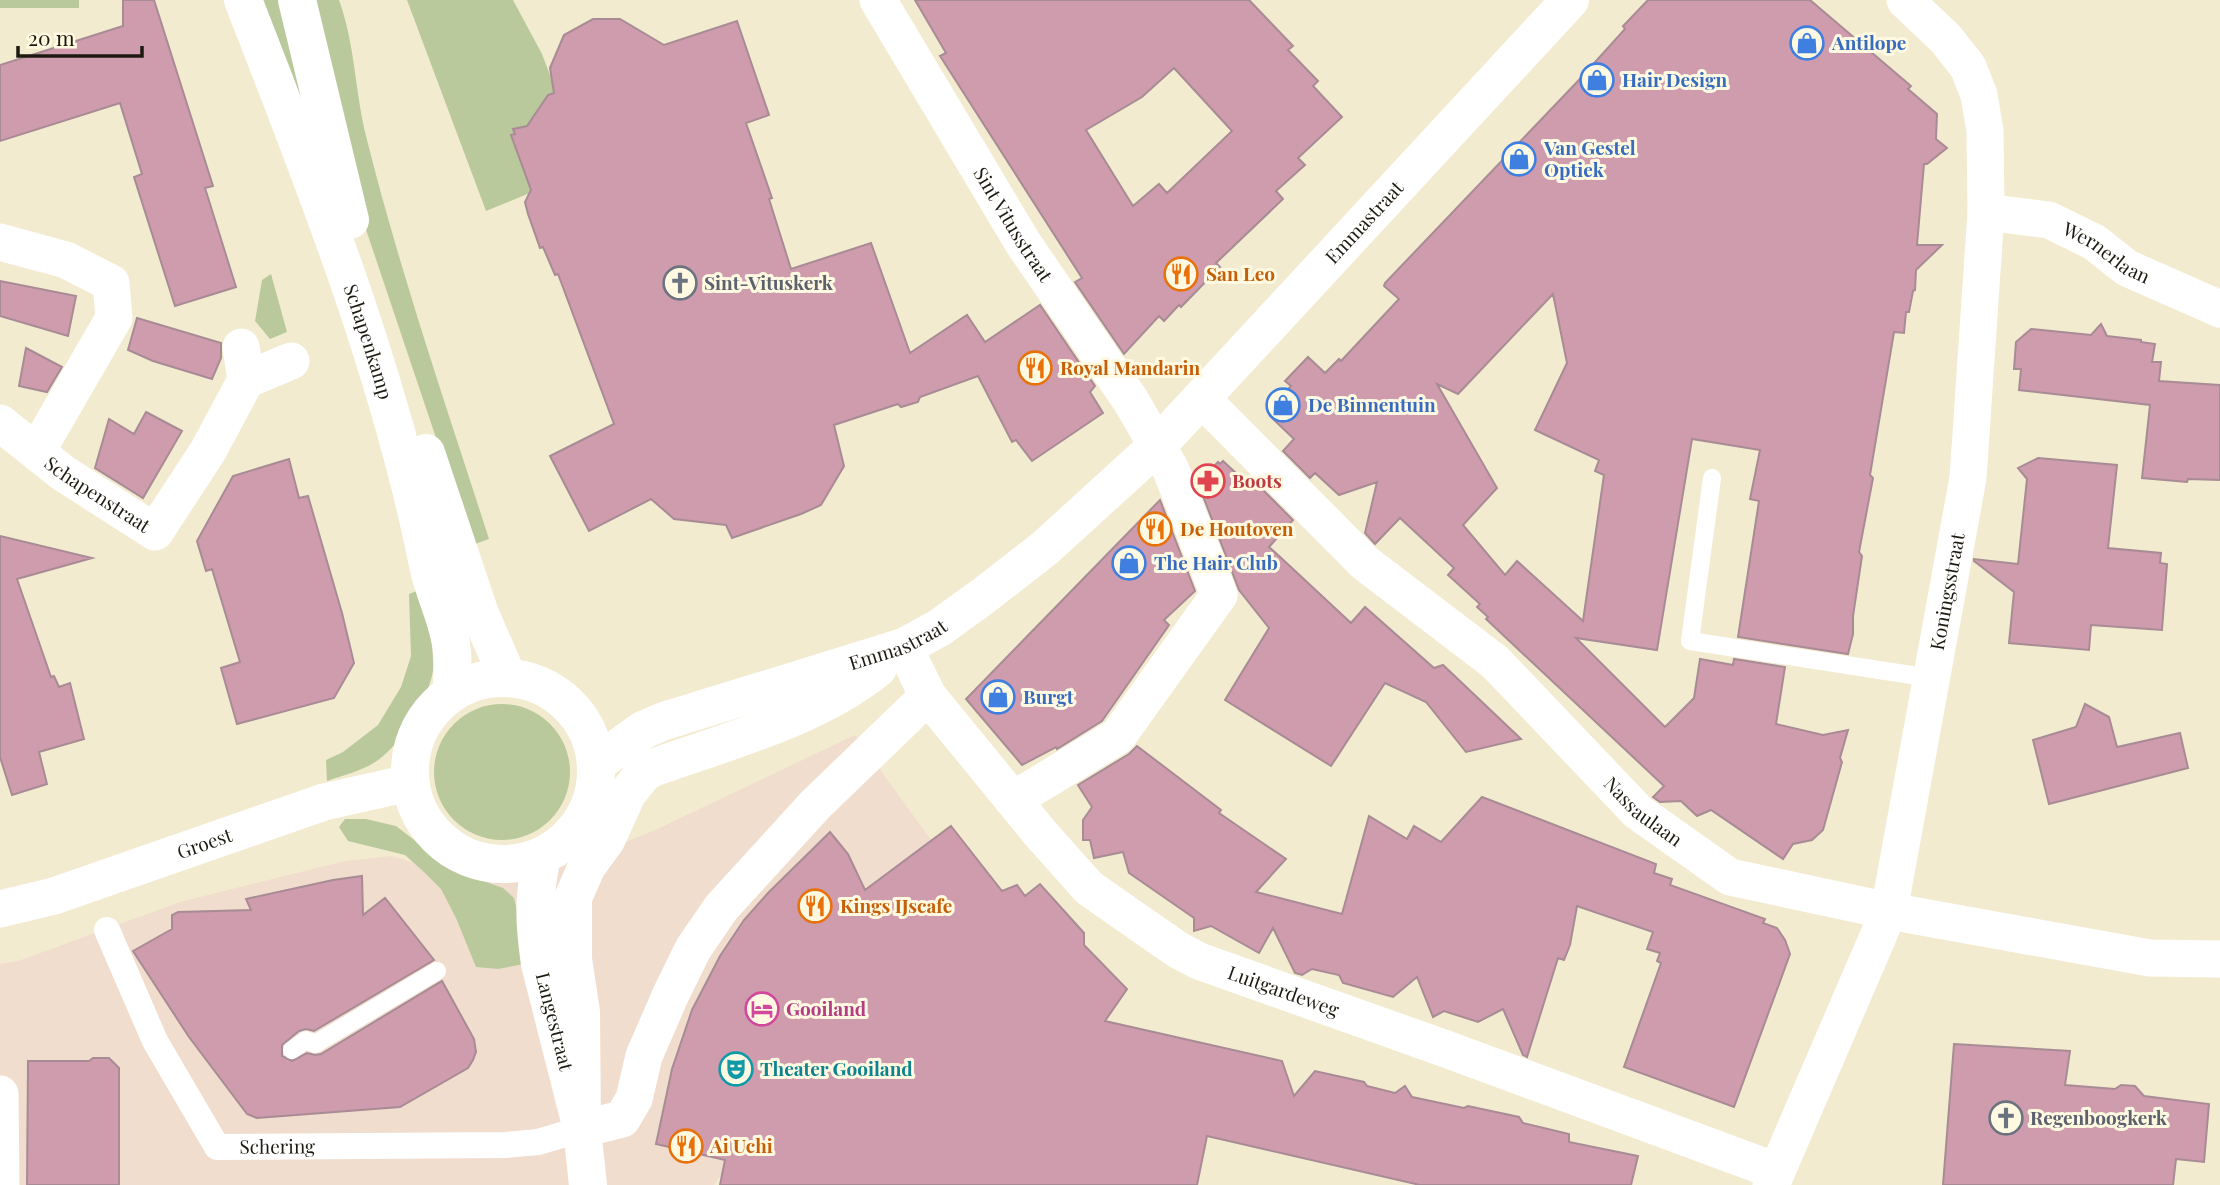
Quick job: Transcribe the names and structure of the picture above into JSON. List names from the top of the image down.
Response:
{
  "streets": {
    "main road": ["Emmastraat", "Schapenkamp", "Langestraat"],
    "street": [
      "Sint Vitusstraat",
      "Wernerlaan",
      "Schapenstraat",
      "Koningsstraat",
      "Nassaulaan",
      "Groest",
      "Luitgardeweg",
      "Schering"
    ]
  },
  "crossings": [
    ["Emmastraat", "Sint Vitusstraat"],
    ["Emmastraat", "Schapenkamp"],
    ["Emmastraat", "Nassaulaan"],
    ["Emmastraat", "Groest"],
    ["Emmastraat", "Luitgardeweg"],
    ["Emmastraat", "Langestraat"],
    ["Wernerlaan", "Koningsstraat"],
    ["Schapenkamp", "Groest"],
    ["Schapenkamp", "Langestraat"],
    ["Koningsstraat", "Nassaulaan"],
    ["Koningsstraat", "Luitgardeweg"],
    ["Groest", "Langestraat"],
    ["Langestraat", "Schering"]
  ],
  "places": {
    "shop": [
      "Antilope",
      "Hair Design",
      "Van Gestel Optiek",
      "De Binnentuin",
      "The Hair Club",
      "Burgt"
    ],
    "restaurant": [
      "San Leo",
      "Royal Mandarin",
      "De Houtoven",
      "Kings IJscafe",
      "Ai Uchi"
    ],
    "church": ["Sint-Vituskerk", "Regenboogkerk"],
    "pharmacy": ["Boots"],
    "hotel": ["Gooiland"],
    "theatre": ["Theater Gooiland"]
  },
  "scale_bar": "20 m"
}
